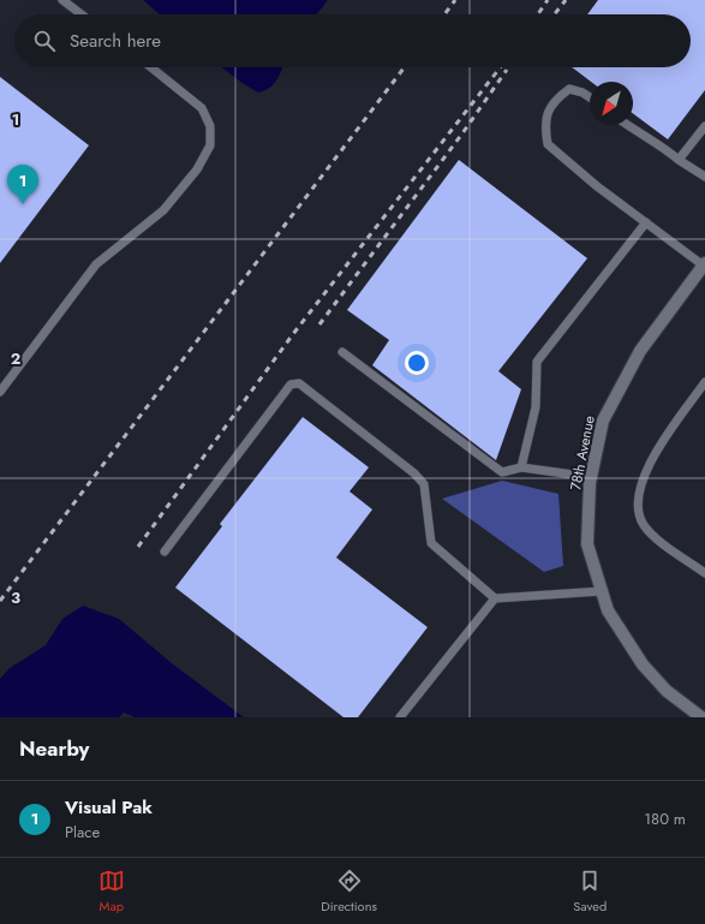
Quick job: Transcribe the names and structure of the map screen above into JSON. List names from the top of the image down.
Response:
{
  "streets": {
    "street": ["78th Avenue"]
  },
  "north": "bottom left",
  "page": {
    "search": "Search here",
    "pins": "1",
    "heading": "Nearby",
    "list": [
      {
        "mark": "1",
        "name": "Visual Pak",
        "note": "Place",
        "value": "180 m"
      }
    ],
    "nav": ["Map", "Directions", "Saved"]
  },
  "grid": {
    "rows": ["1", "2", "3"]
  }
}
